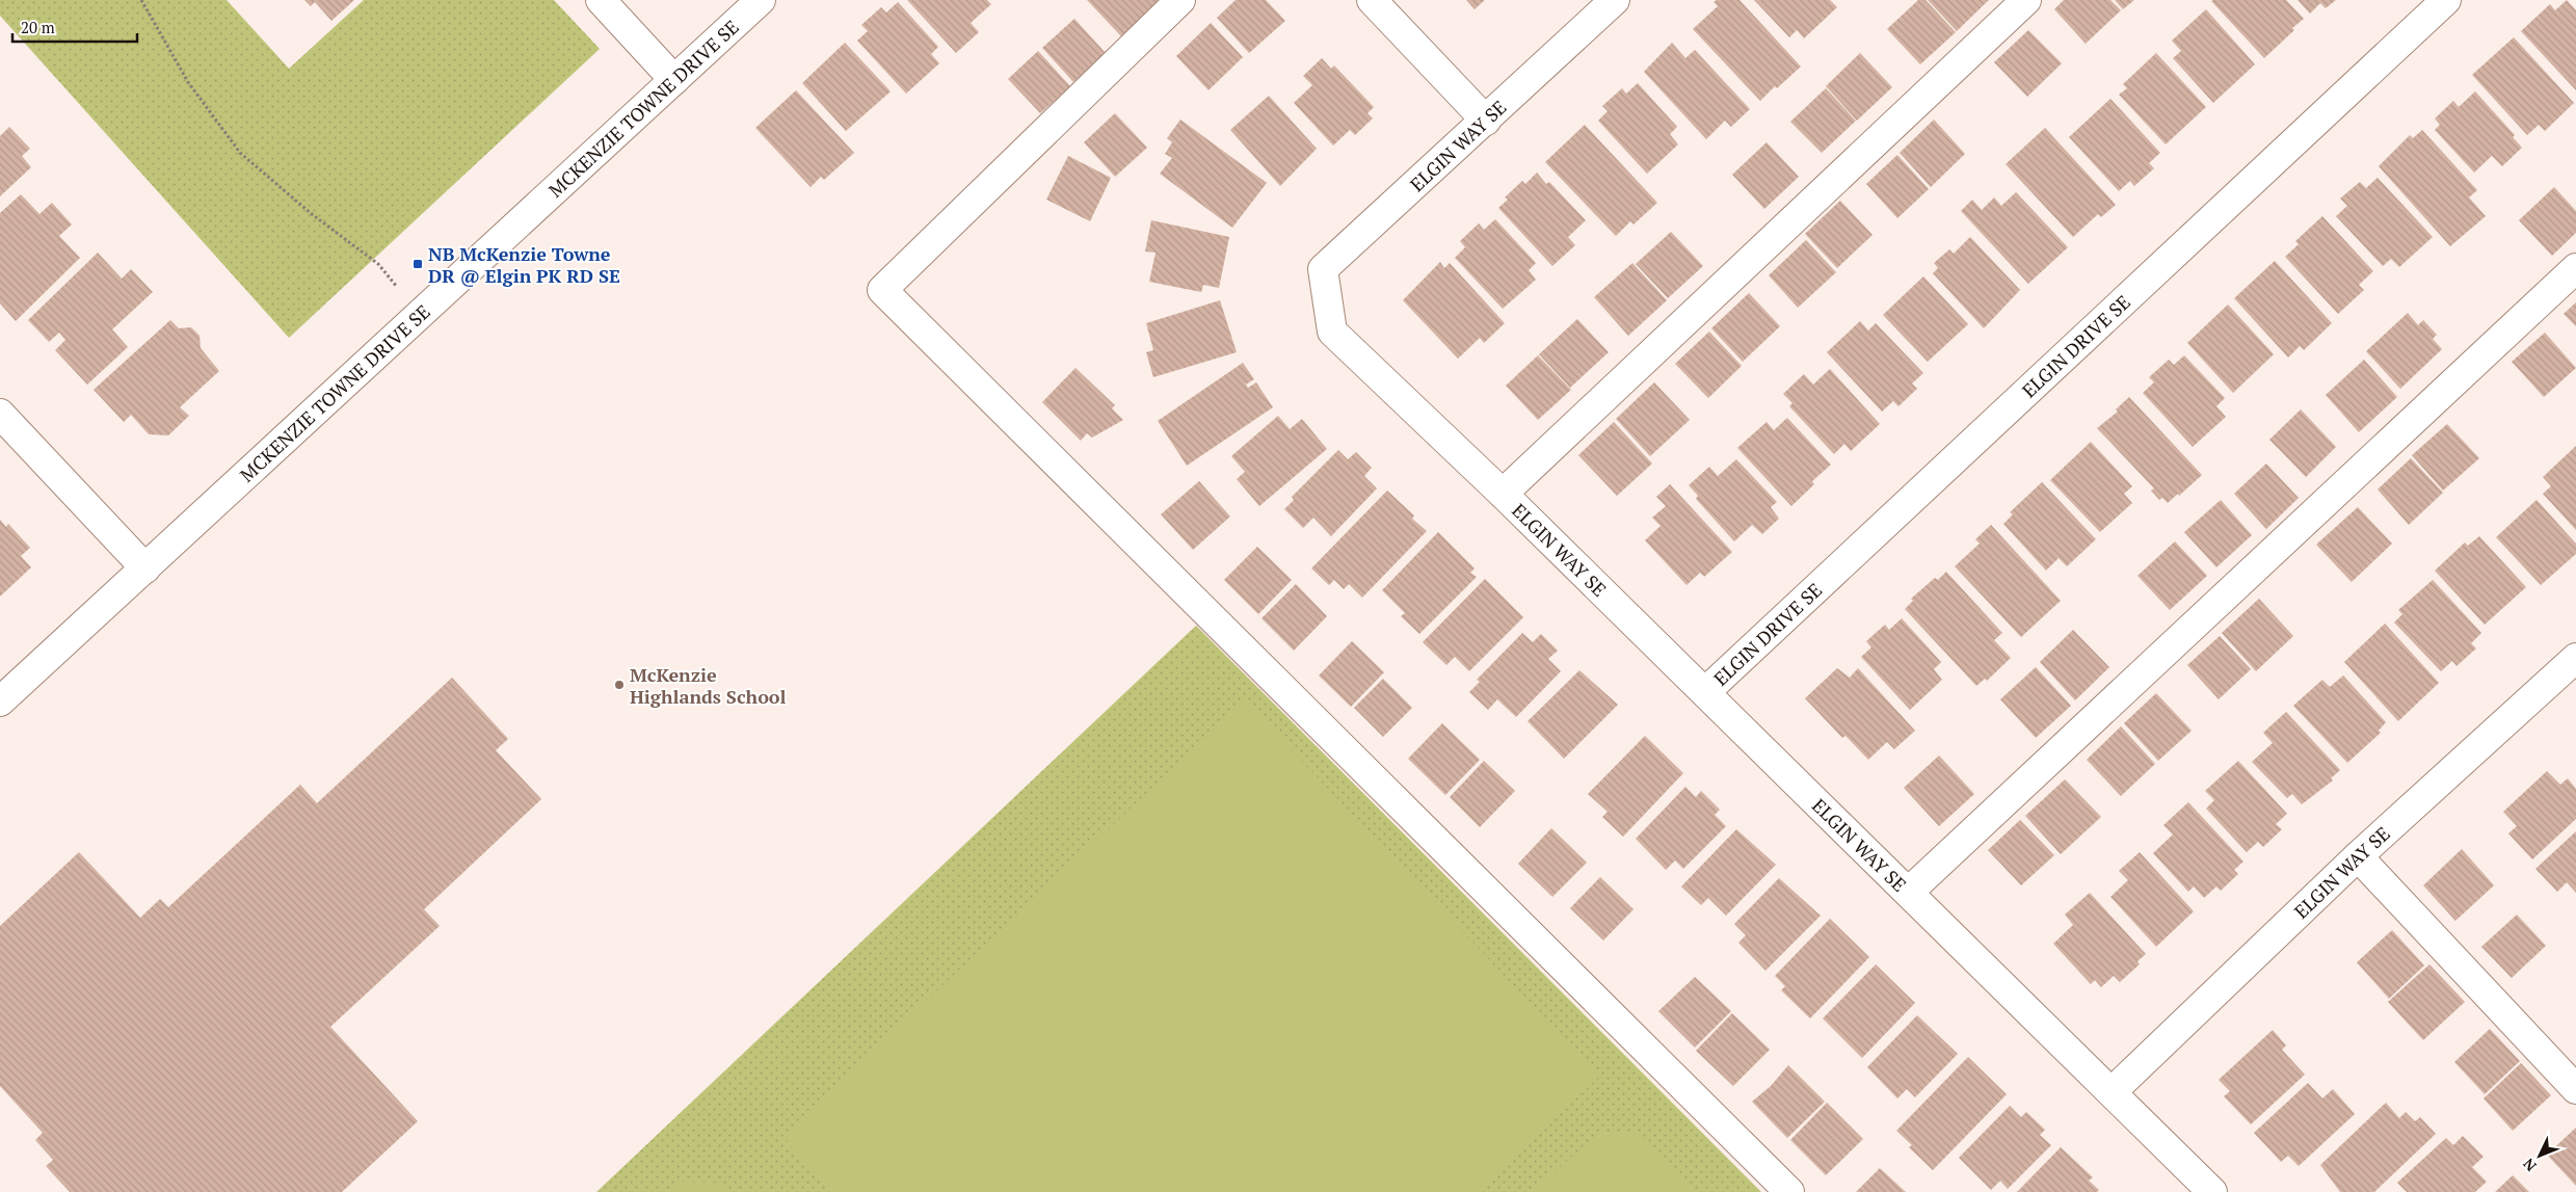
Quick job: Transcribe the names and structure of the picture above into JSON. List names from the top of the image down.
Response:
{
  "streets": {
    "street": ["MCKENZIE TOWNE DRIVE SE", "ELGIN WAY SE", "ELGIN DRIVE SE"]
  },
  "crossings": [
    ["ELGIN WAY SE", "ELGIN DRIVE SE"]
  ],
  "places": {
    "transit": ["NB McKenzie Towne DR @ Elgin PK RD SE"],
    "other": ["McKenzie Highlands School"]
  },
  "scale_bar": "20 m",
  "north": "bottom left"
}
